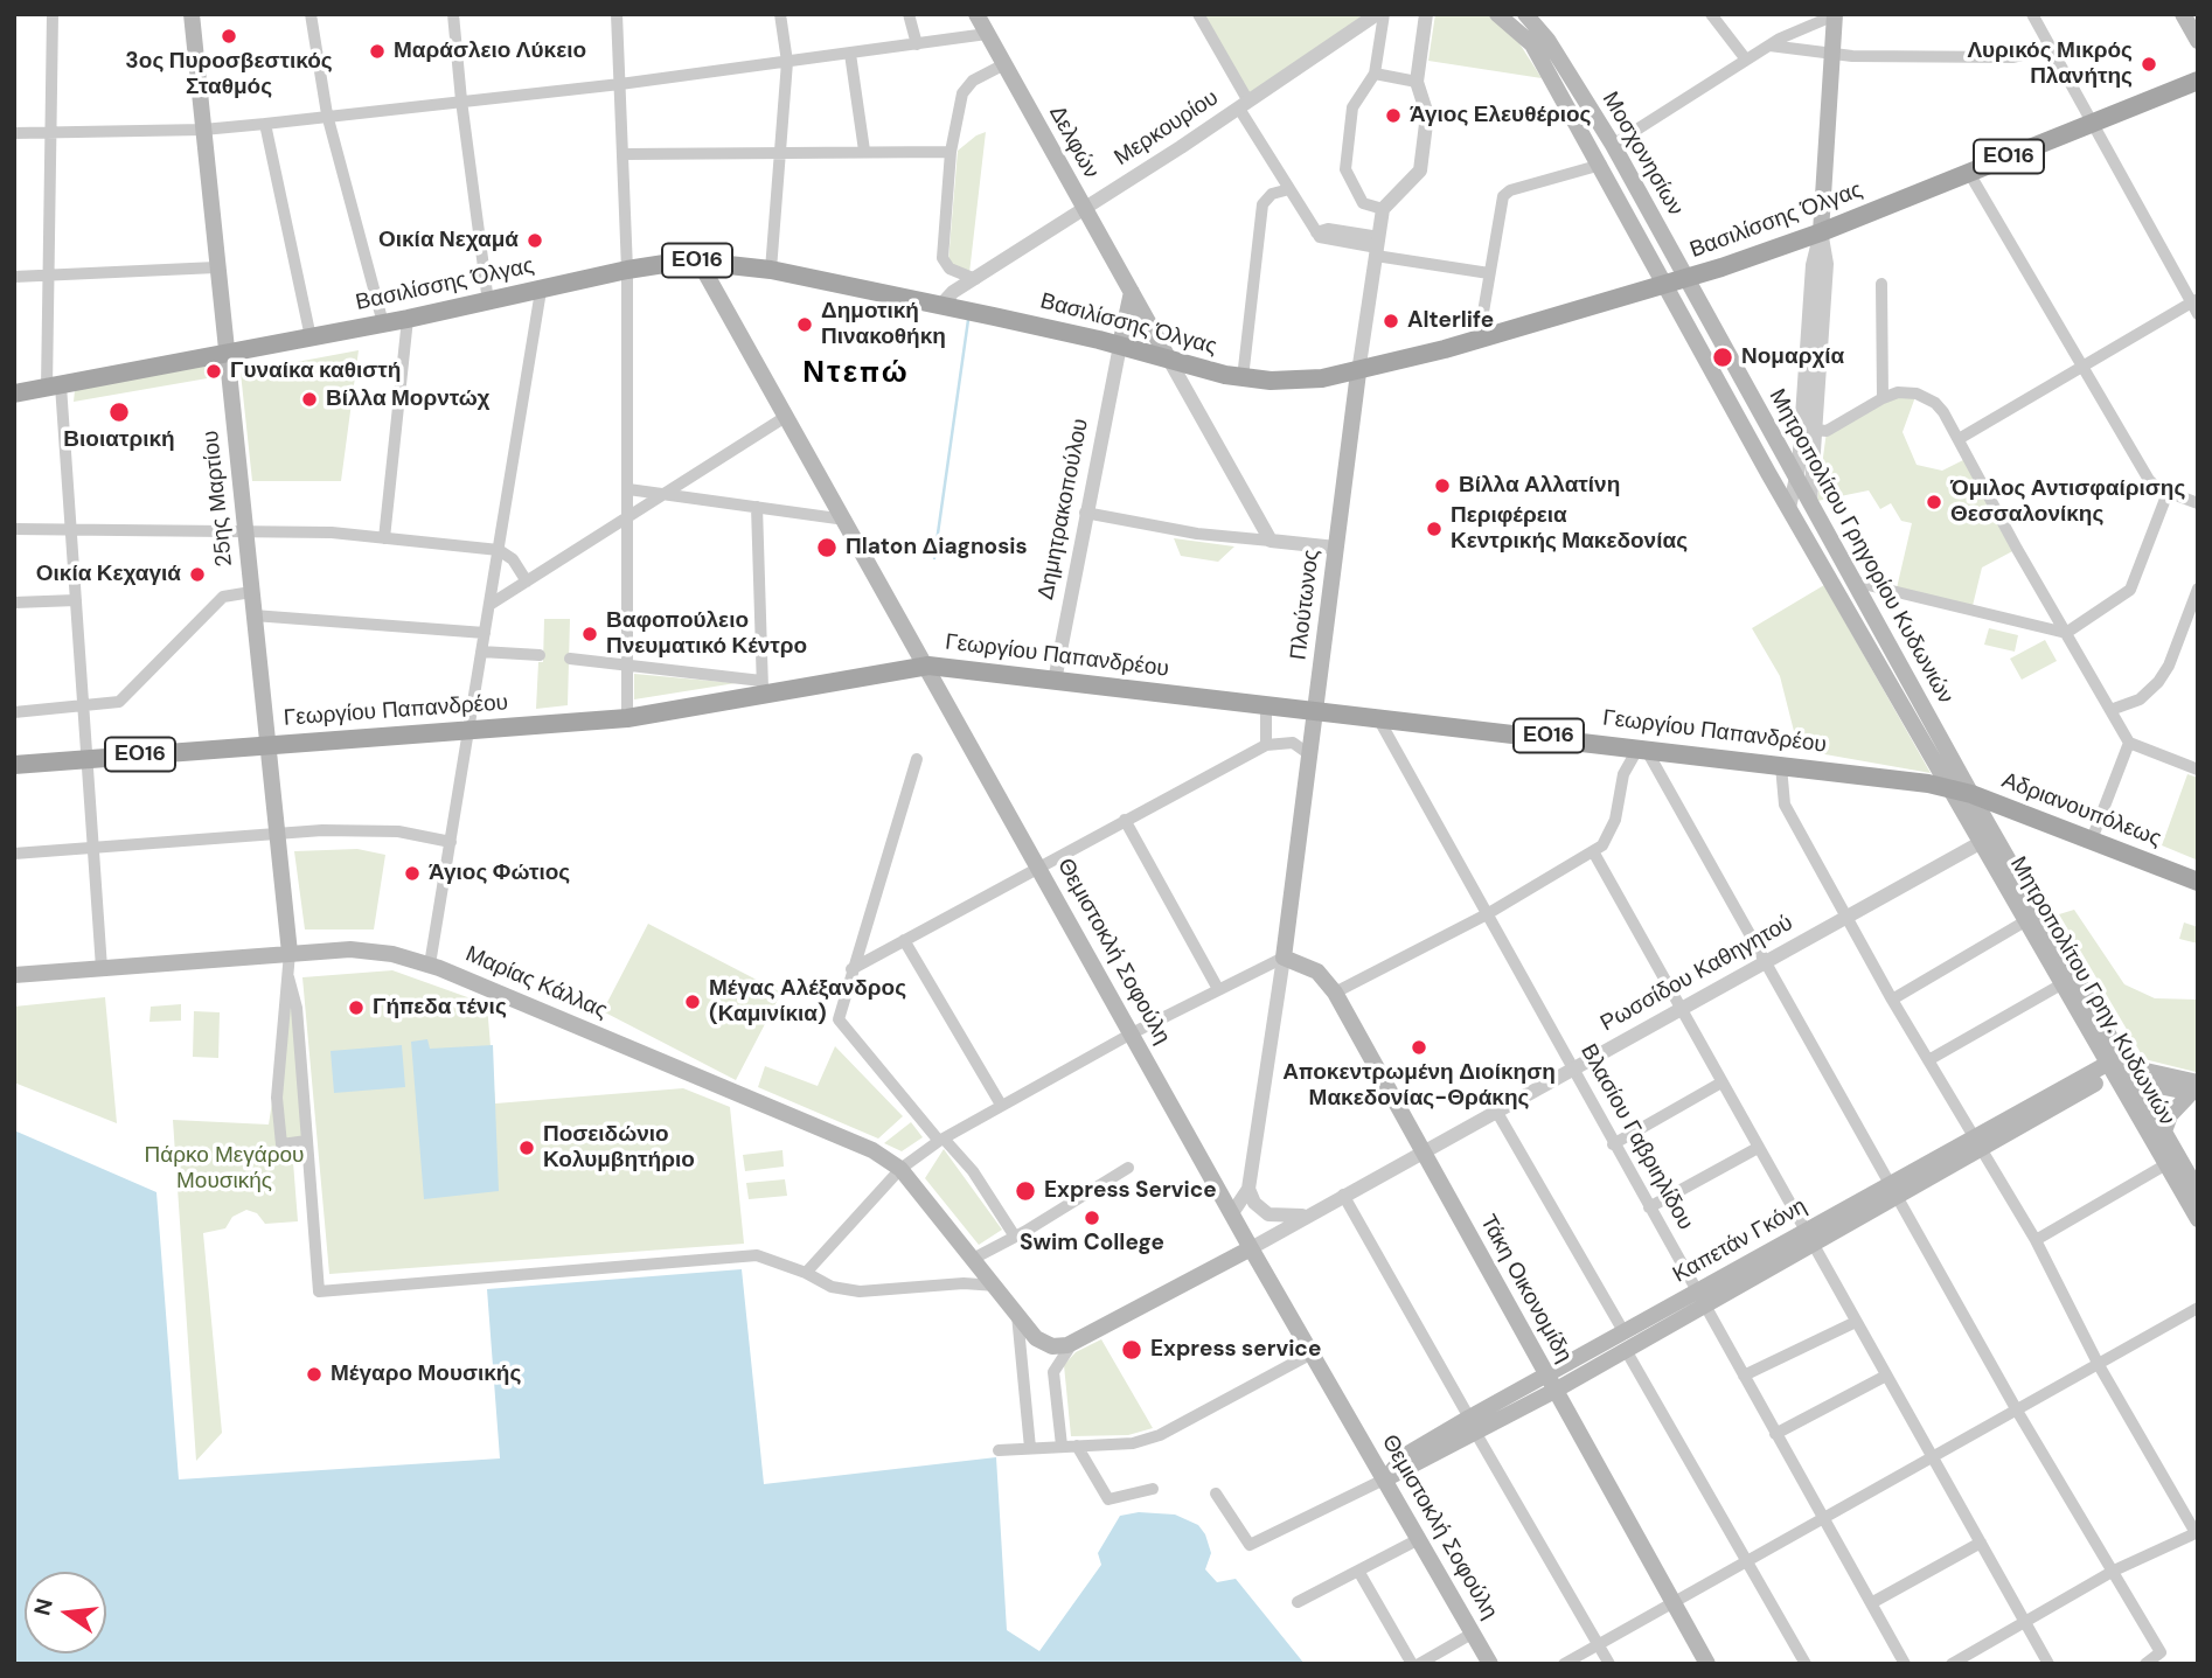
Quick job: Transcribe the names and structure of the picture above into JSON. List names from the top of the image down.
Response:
{
  "streets": {
    "main road": [
      "Δελφών",
      "Μοσχονησίων",
      "ΕΟ16",
      "Βασιλίσσης Όλγας",
      "25ης Μαρτίου",
      "Μητροπολίτου Γρηγορίου Κυδωνιών",
      "Πλούτωνος",
      "Γεωργίου Παπανδρέου",
      "Αδριανουπόλεως",
      "Θεμιστοκλή Σοφούλη",
      "Μαρίας Κάλλας",
      "Μητροπολίτου Γρηγ. Κυδωνιών",
      "Καπετάν Γκόνη",
      "Τάκη Οικονομίδη"
    ],
    "street": [
      "Μερκουρίου",
      "Δημητρακοπούλου",
      "Ρωσσίδου Καθηγητού",
      "Βλασίου Γαβριηλίδου"
    ]
  },
  "crossings": [
    ["Μερκουρίου", "Δελφών"],
    ["Μερκουρίου", "Βασιλίσσης Όλγας"],
    ["Δελφών", "Βασιλίσσης Όλγας"],
    ["Μοσχονησίων", "Βασιλίσσης Όλγας"],
    ["Μοσχονησίων", "Μητροπολίτου Γρηγορίου Κυδωνιών"],
    ["Βασιλίσσης Όλγας", "25ης Μαρτίου"],
    ["Βασιλίσσης Όλγας", "Δημητρακοπούλου"],
    ["Βασιλίσσης Όλγας", "Μητροπολίτου Γρηγορίου Κυδωνιών"],
    ["Βασιλίσσης Όλγας", "Πλούτωνος"],
    ["Βασιλίσσης Όλγας", "Θεμιστοκλή Σοφούλη"],
    ["25ης Μαρτίου", "Γεωργίου Παπανδρέου"],
    ["25ης Μαρτίου", "Μαρίας Κάλλας"],
    ["Δημητρακοπούλου", "Γεωργίου Παπανδρέου"],
    ["Μητροπολίτου Γρηγορίου Κυδωνιών", "Γεωργίου Παπανδρέου"],
    ["Μητροπολίτου Γρηγορίου Κυδωνιών", "Αδριανουπόλεως"],
    ["Μητροπολίτου Γρηγορίου Κυδωνιών", "Μητροπολίτου Γρηγ. Κυδωνιών"],
    ["Πλούτωνος", "Γεωργίου Παπανδρέου"],
    ["Πλούτωνος", "Θεμιστοκλή Σοφούλη"],
    ["Πλούτωνος", "Τάκη Οικονομίδη"],
    ["Γεωργίου Παπανδρέου", "Αδριανουπόλεως"],
    ["Γεωργίου Παπανδρέου", "Θεμιστοκλή Σοφούλη"],
    ["Γεωργίου Παπανδρέου", "Μητροπολίτου Γρηγ. Κυδωνιών"],
    ["Γεωργίου Παπανδρέου", "Βλασίου Γαβριηλίδου"],
    ["Αδριανουπόλεως", "Μητροπολίτου Γρηγ. Κυδωνιών"],
    ["Θεμιστοκλή Σοφούλη", "Ρωσσίδου Καθηγητού"],
    ["Θεμιστοκλή Σοφούλη", "Καπετάν Γκόνη"],
    ["Ρωσσίδου Καθηγητού", "Μητροπολίτου Γρηγ. Κυδωνιών"],
    ["Ρωσσίδου Καθηγητού", "Βλασίου Γαβριηλίδου"],
    ["Ρωσσίδου Καθηγητού", "Τάκη Οικονομίδη"],
    ["Μητροπολίτου Γρηγ. Κυδωνιών", "Καπετάν Γκόνη"],
    ["Βλασίου Γαβριηλίδου", "Καπετάν Γκόνη"],
    ["Καπετάν Γκόνη", "Τάκη Οικονομίδη"]
  ],
  "districts": ["Ντεπώ"],
  "parks": ["Πάρκο Μεγάρου Μουσικής"],
  "places": [
    "3ος Πυροσβεστικός Σταθμός",
    "Μαράσλειο Λύκειο",
    "Λυρικός Μικρός Πλανήτης",
    "Άγιος Ελευθέριος",
    "Οικία Νεχαμά",
    "Alterlife",
    "Δημοτική Πινακοθήκη",
    "Νομαρχία",
    "Γυναίκα καθιστή",
    "Βίλλα Μορντώχ",
    "Βιοιατρική",
    "Βίλλα Αλλατίνη",
    "Όμιλος Αντισφαίρισης Θεσσαλονίκης",
    "Περιφέρεια Κεντρικής Μακεδονίας",
    "Πlaton Δiagnosis",
    "Οικία Κεχαγιά",
    "Βαφοπούλειο Πνευματικό Κέντρο",
    "Άγιος Φώτιος",
    "Μέγας Αλέξανδρος (Καμινίκια)",
    "Γήπεδα τένις",
    "Αποκεντρωμένη Διοίκηση Μακεδονίας-Θράκης",
    "Ποσειδώνιο Κολυμβητήριο",
    "Express Service",
    "Swim College",
    "Express service",
    "Μέγαρο Μουσικής"
  ],
  "north": "left"
}
